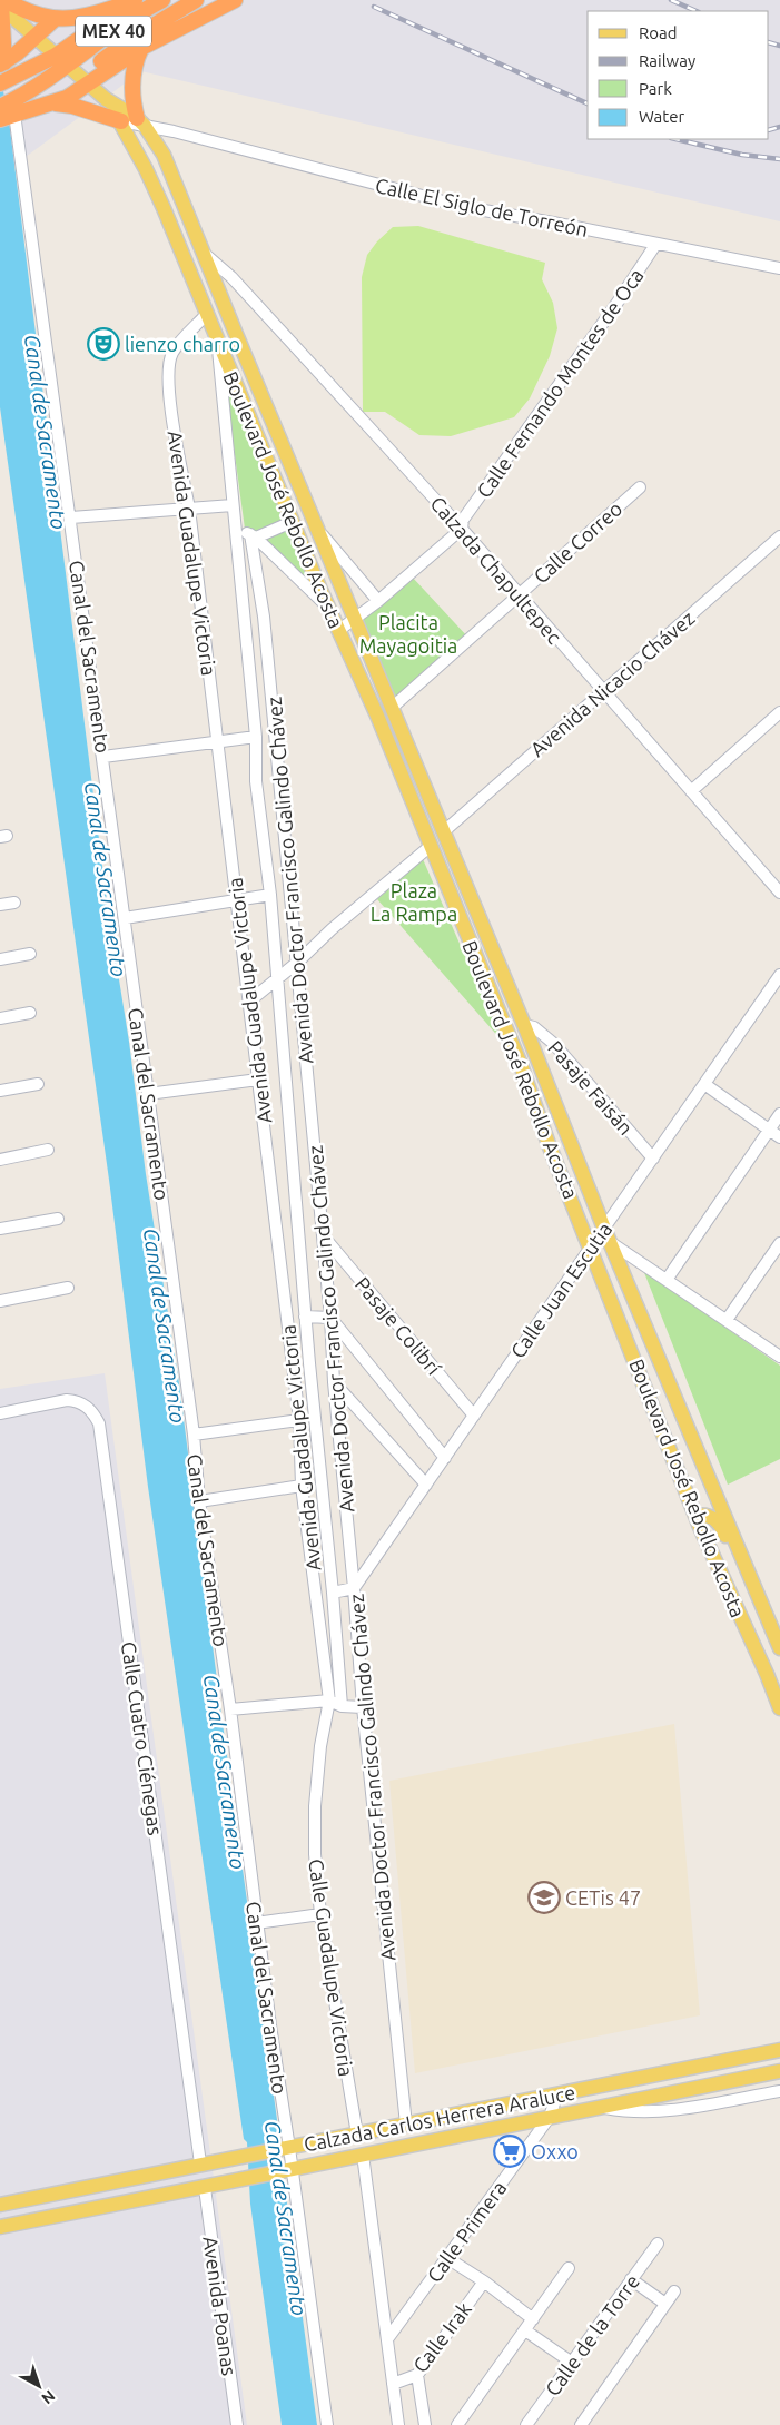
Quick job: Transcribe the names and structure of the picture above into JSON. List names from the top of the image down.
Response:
{
  "streets": {
    "highway": ["MEX 40"],
    "main road": ["Boulevard José Rebollo Acosta", "Calzada Carlos Herrera Araluce"],
    "street": [
      "Calle El Siglo de Torreón",
      "Calle Fernando Montes de Oca",
      "Calle Correo",
      "Avenida Guadalupe Victoria",
      "Calzada Chapultepec",
      "Canal del Sacramento",
      "Avenida Nicacio Chávez",
      "Avenida Doctor Francisco Galindo Chávez",
      "Pasaje Faisán",
      "Calle Juan Escutia",
      "Pasaje Colibrí",
      "Calle Cuatro Ciénegas",
      "Calle Guadalupe Victoria",
      "Calle Primera",
      "Avenida Poanas",
      "Calle de la Torre",
      "Calle Irak"
    ]
  },
  "crossings": [
    ["MEX 40", "Boulevard José Rebollo Acosta"],
    ["Calle El Siglo de Torreón", "Calle Fernando Montes de Oca"],
    ["Calle El Siglo de Torreón", "Boulevard José Rebollo Acosta"],
    ["Calle Fernando Montes de Oca", "Boulevard José Rebollo Acosta"],
    ["Calle Fernando Montes de Oca", "Calzada Chapultepec"],
    ["Boulevard José Rebollo Acosta", "Calle Correo"],
    ["Boulevard José Rebollo Acosta", "Avenida Guadalupe Victoria"],
    ["Boulevard José Rebollo Acosta", "Calzada Chapultepec"],
    ["Boulevard José Rebollo Acosta", "Avenida Nicacio Chávez"],
    ["Boulevard José Rebollo Acosta", "Avenida Doctor Francisco Galindo Chávez"],
    ["Boulevard José Rebollo Acosta", "Pasaje Faisán"],
    ["Boulevard José Rebollo Acosta", "Calle Juan Escutia"],
    ["Calle Correo", "Calzada Chapultepec"],
    ["Avenida Guadalupe Victoria", "Calle Guadalupe Victoria"],
    ["Calzada Chapultepec", "Avenida Nicacio Chávez"],
    ["Canal del Sacramento", "Calzada Carlos Herrera Araluce"],
    ["Avenida Doctor Francisco Galindo Chávez", "Calle Juan Escutia"],
    ["Avenida Doctor Francisco Galindo Chávez", "Pasaje Colibrí"],
    ["Avenida Doctor Francisco Galindo Chávez", "Calzada Carlos Herrera Araluce"],
    ["Pasaje Faisán", "Calle Juan Escutia"],
    ["Calle Juan Escutia", "Pasaje Colibrí"],
    ["Calle Cuatro Ciénegas", "Calzada Carlos Herrera Araluce"],
    ["Calle Guadalupe Victoria", "Calzada Carlos Herrera Araluce"],
    ["Calzada Carlos Herrera Araluce", "Calle Primera"],
    ["Calzada Carlos Herrera Araluce", "Avenida Poanas"]
  ],
  "water": ["Canal de Sacramento"],
  "parks": ["Placita Mayagoitia", "Plaza La Rampa"],
  "places": {
    "theatre": ["lienzo charro"],
    "school or university": ["CETis 47"],
    "supermarket": ["Oxxo"]
  },
  "legend": [
    "Road",
    "Railway",
    "Park",
    "Water"
  ],
  "north": "bottom right"
}
